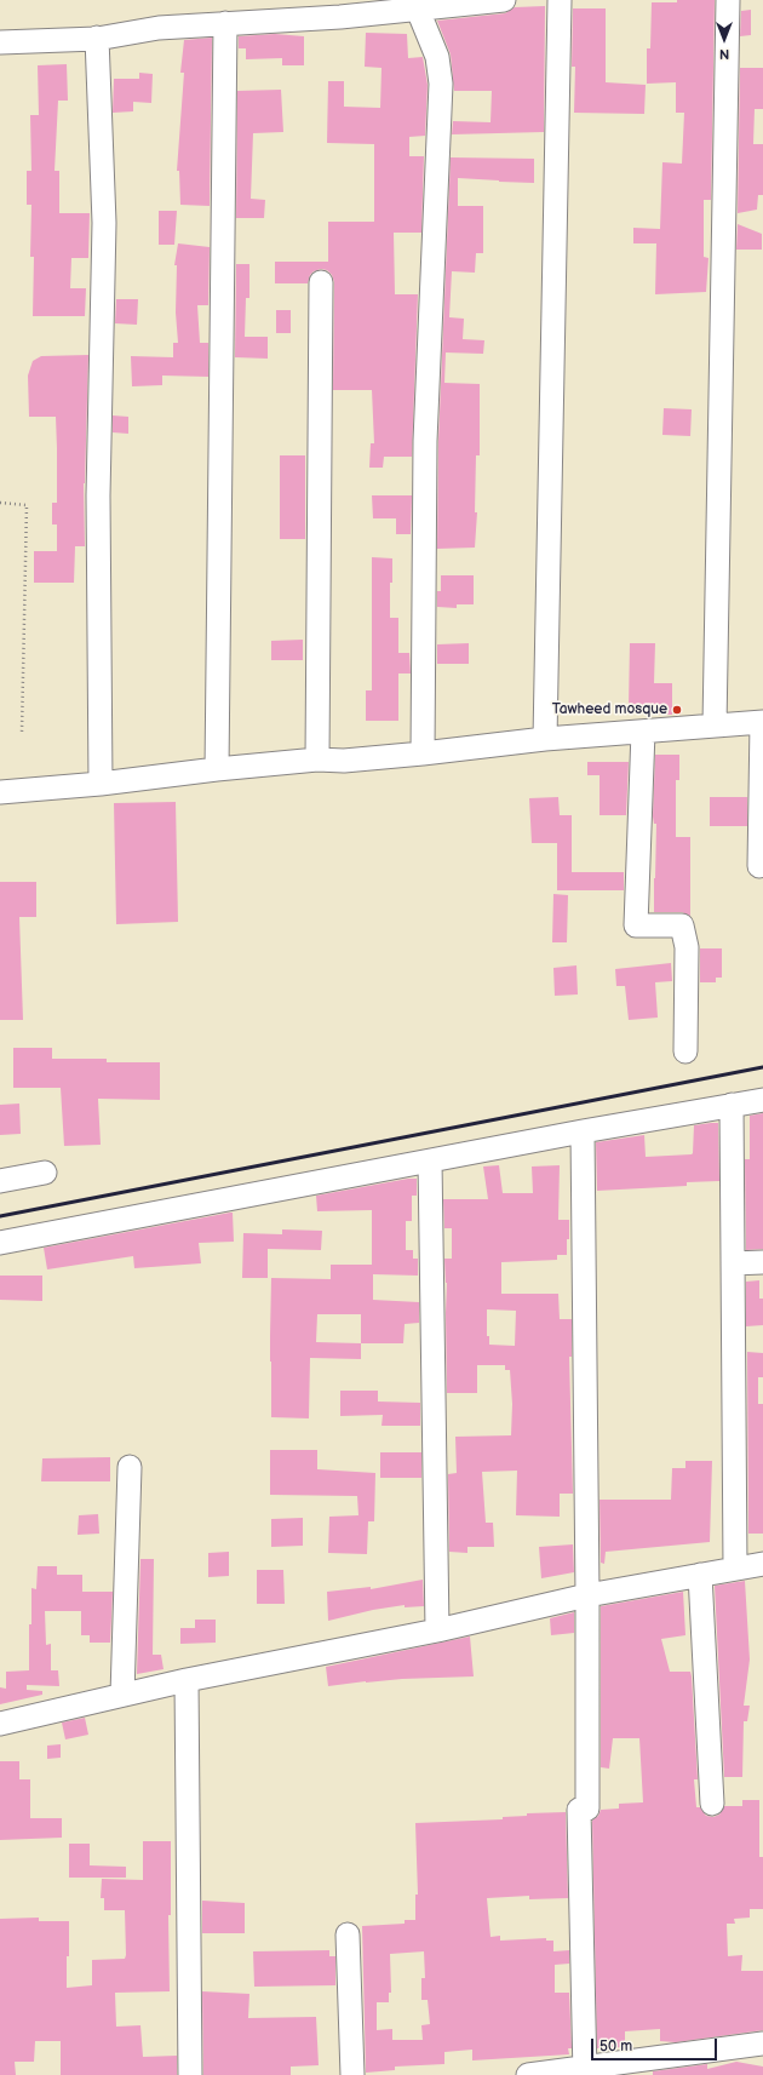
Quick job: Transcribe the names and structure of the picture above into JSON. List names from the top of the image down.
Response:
{
  "places": ["Tawheed mosque"],
  "scale_bar": "50 m",
  "north": "bottom"
}
